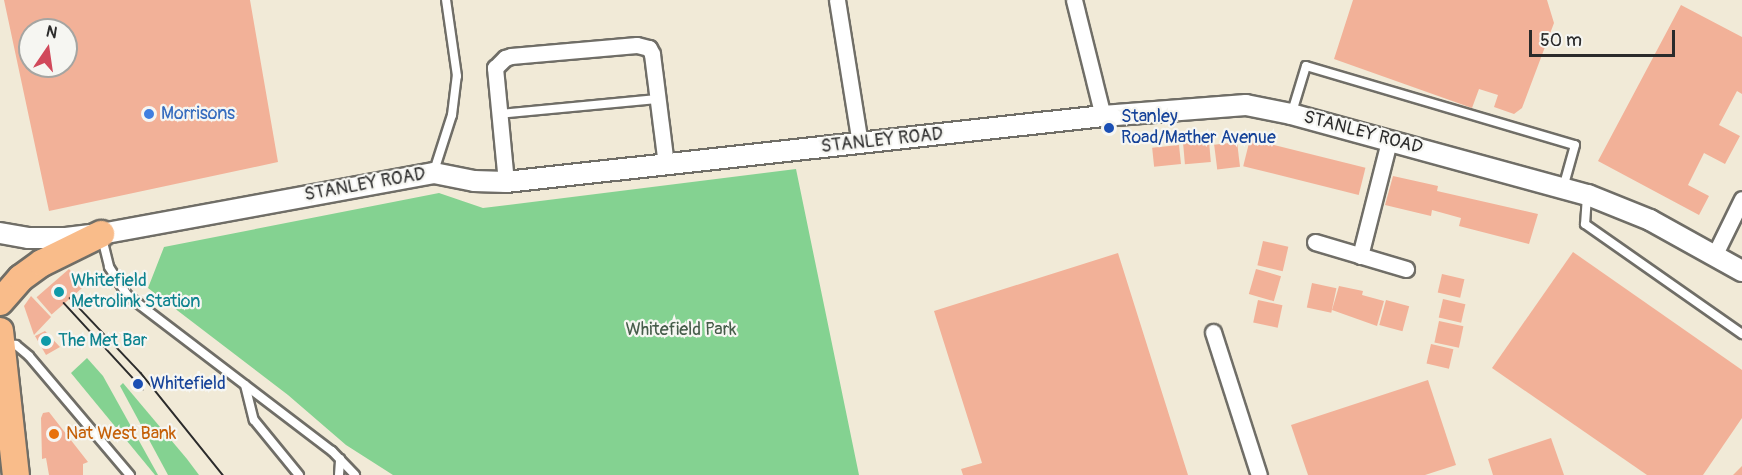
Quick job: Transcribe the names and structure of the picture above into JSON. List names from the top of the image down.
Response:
{
  "streets": {
    "street": ["STANLEY ROAD"]
  },
  "parks": ["Whitefield Park"],
  "places": [
    "Morrisons",
    "Stanley Road/Mather Avenue",
    "Whitefield Metrolink Station",
    "The Met Bar",
    "Whitefield",
    "Nat West Bank"
  ],
  "scale_bar": "50 m",
  "north": "top"
}
